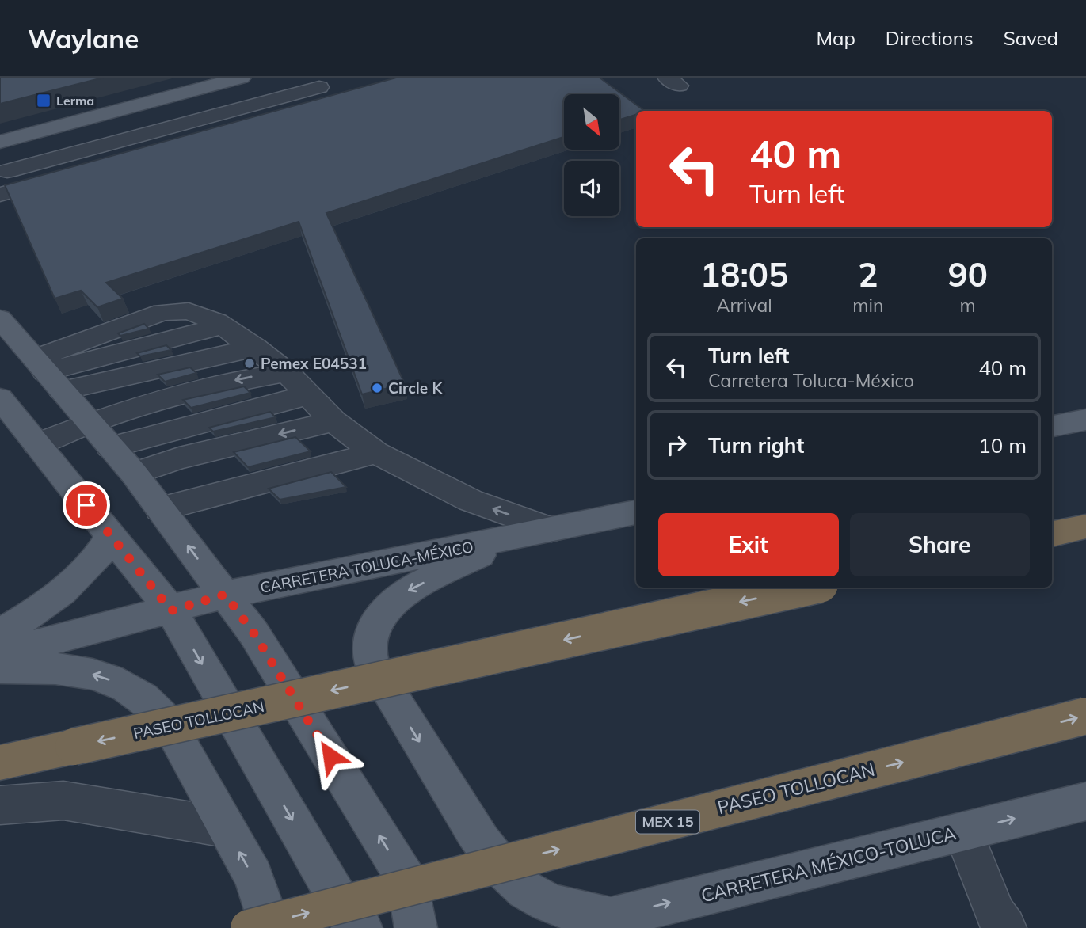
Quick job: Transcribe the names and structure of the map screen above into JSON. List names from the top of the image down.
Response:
{
  "streets": {
    "highway": ["PASEO TOLLOCAN", "MEX 15"],
    "main road": ["CARRETERA TOLUCA-MÉXICO", "CARRETERA MÉXICO-TOLUCA"]
  },
  "one_way": ["CARRETERA MÉXICO-TOLUCA"],
  "places": {
    "transit": ["Lerma"],
    "other": ["Pemex E04531", "Circle K"]
  },
  "north": "bottom right",
  "page": {
    "header": "Waylane",
    "nav": ["Map", "Directions", "Saved"],
    "turn": ["40 m", "Turn left"],
    "eta": [
      "18:05",
      "Arrival",
      "2",
      "min",
      "90",
      "m"
    ],
    "list": [
      {
        "name": "Turn left",
        "note": "Carretera Toluca-México",
        "value": "40 m"
      },
      {
        "name": "Turn right",
        "value": "10 m"
      }
    ],
    "buttons": ["Exit", "Share"]
  }
}
